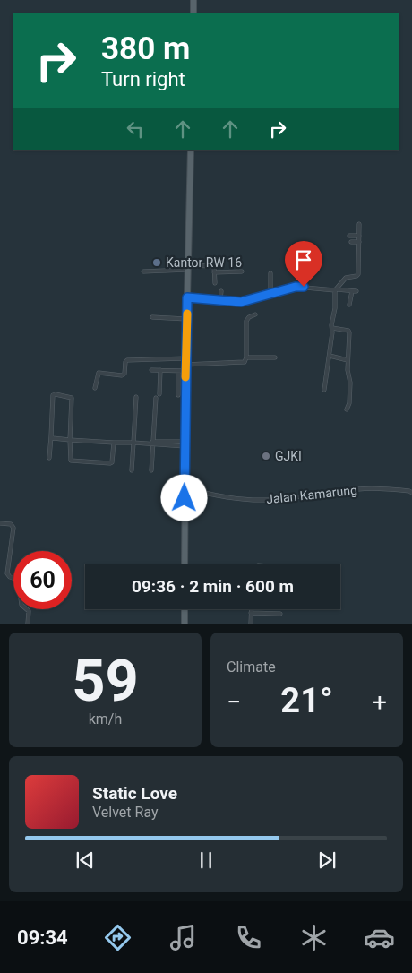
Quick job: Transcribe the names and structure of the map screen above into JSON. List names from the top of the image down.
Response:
{
  "streets": {
    "street": ["Jalan Kamarung"]
  },
  "places": ["Kantor RW 16", "GJKI"],
  "page": {
    "turn": ["380 m", "Turn right"],
    "limit": "60",
    "trip": "09:36 · 2 min · 600 m",
    "tile": [
      ["59", "km/h"],
      "Climate"
    ],
    "heat": ["−", "21°", "+"],
    "song": ["Static Love", "Velvet Ray"],
    "tabs": "09:34"
  }
}
